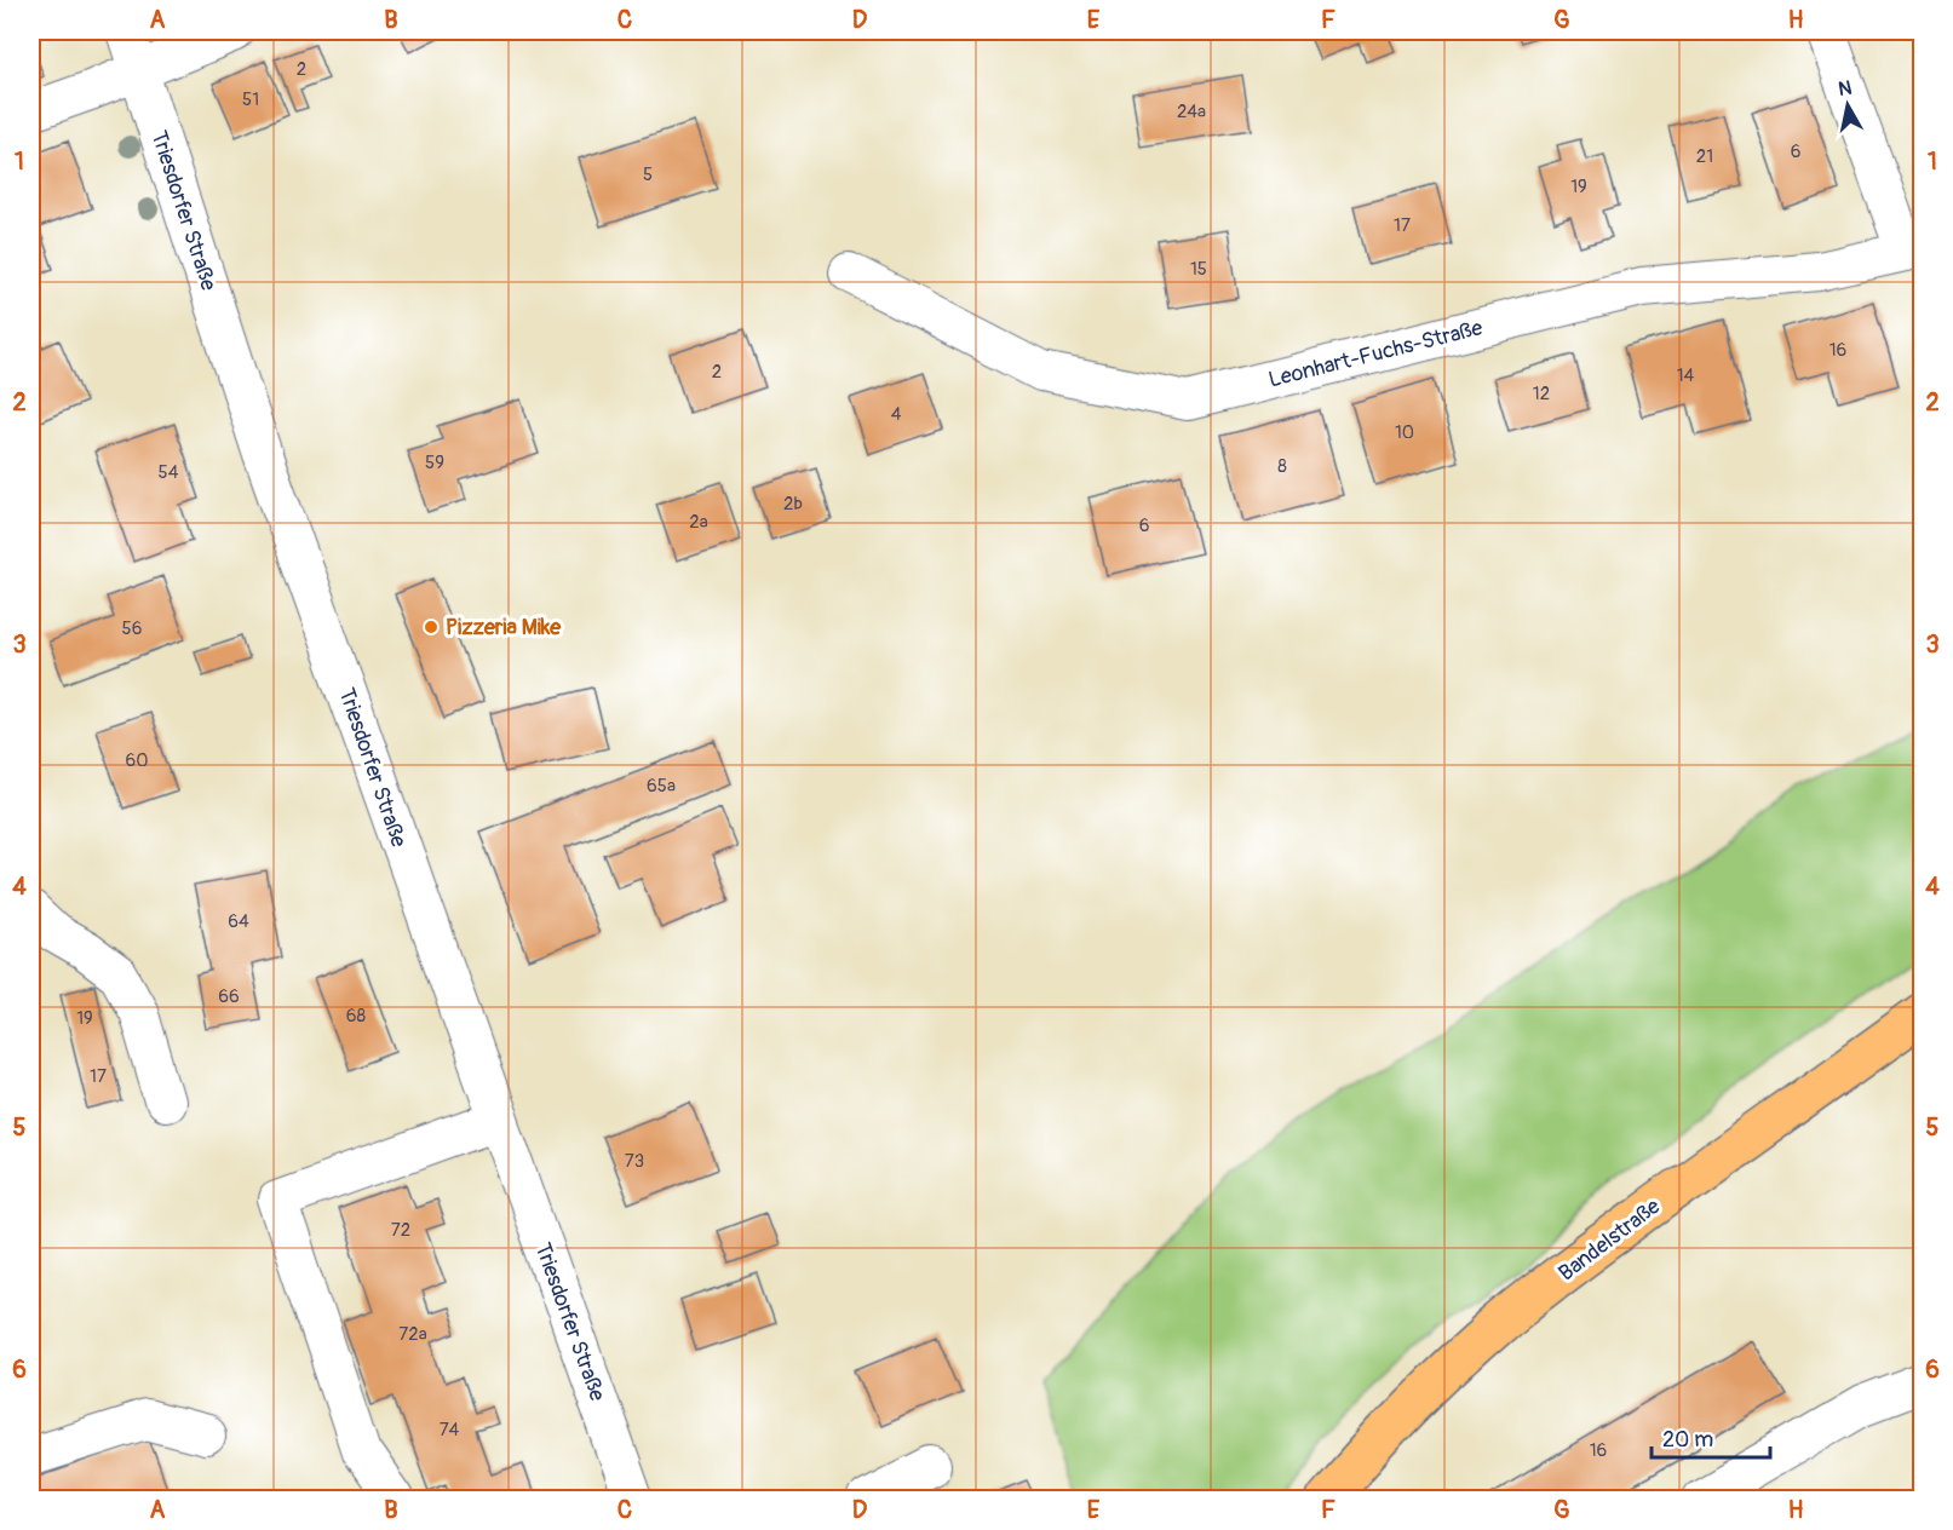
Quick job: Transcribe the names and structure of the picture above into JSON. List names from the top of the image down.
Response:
{
  "streets": {
    "main road": ["Bandelstraße"],
    "street": ["Triesdorfer Straße", "Leonhart-Fuchs-Straße"]
  },
  "places": ["Pizzeria Mike"],
  "house_numbers": [
    "2",
    "51",
    "24a",
    "6",
    "21",
    "5",
    "19",
    "17",
    "15",
    "16",
    "2",
    "14",
    "12",
    "4",
    "10",
    "59",
    "8",
    "54",
    "2b",
    "2a",
    "6",
    "56",
    "60",
    "65a",
    "64",
    "66",
    "68",
    "19",
    "17",
    "73",
    "72",
    "72a",
    "74",
    "16"
  ],
  "scale_bar": "20 m",
  "north": "top",
  "grid": {
    "columns": [
      "A",
      "B",
      "C",
      "D",
      "E",
      "F",
      "G",
      "H"
    ],
    "rows": [
      "1",
      "2",
      "3",
      "4",
      "5",
      "6"
    ]
  }
}
